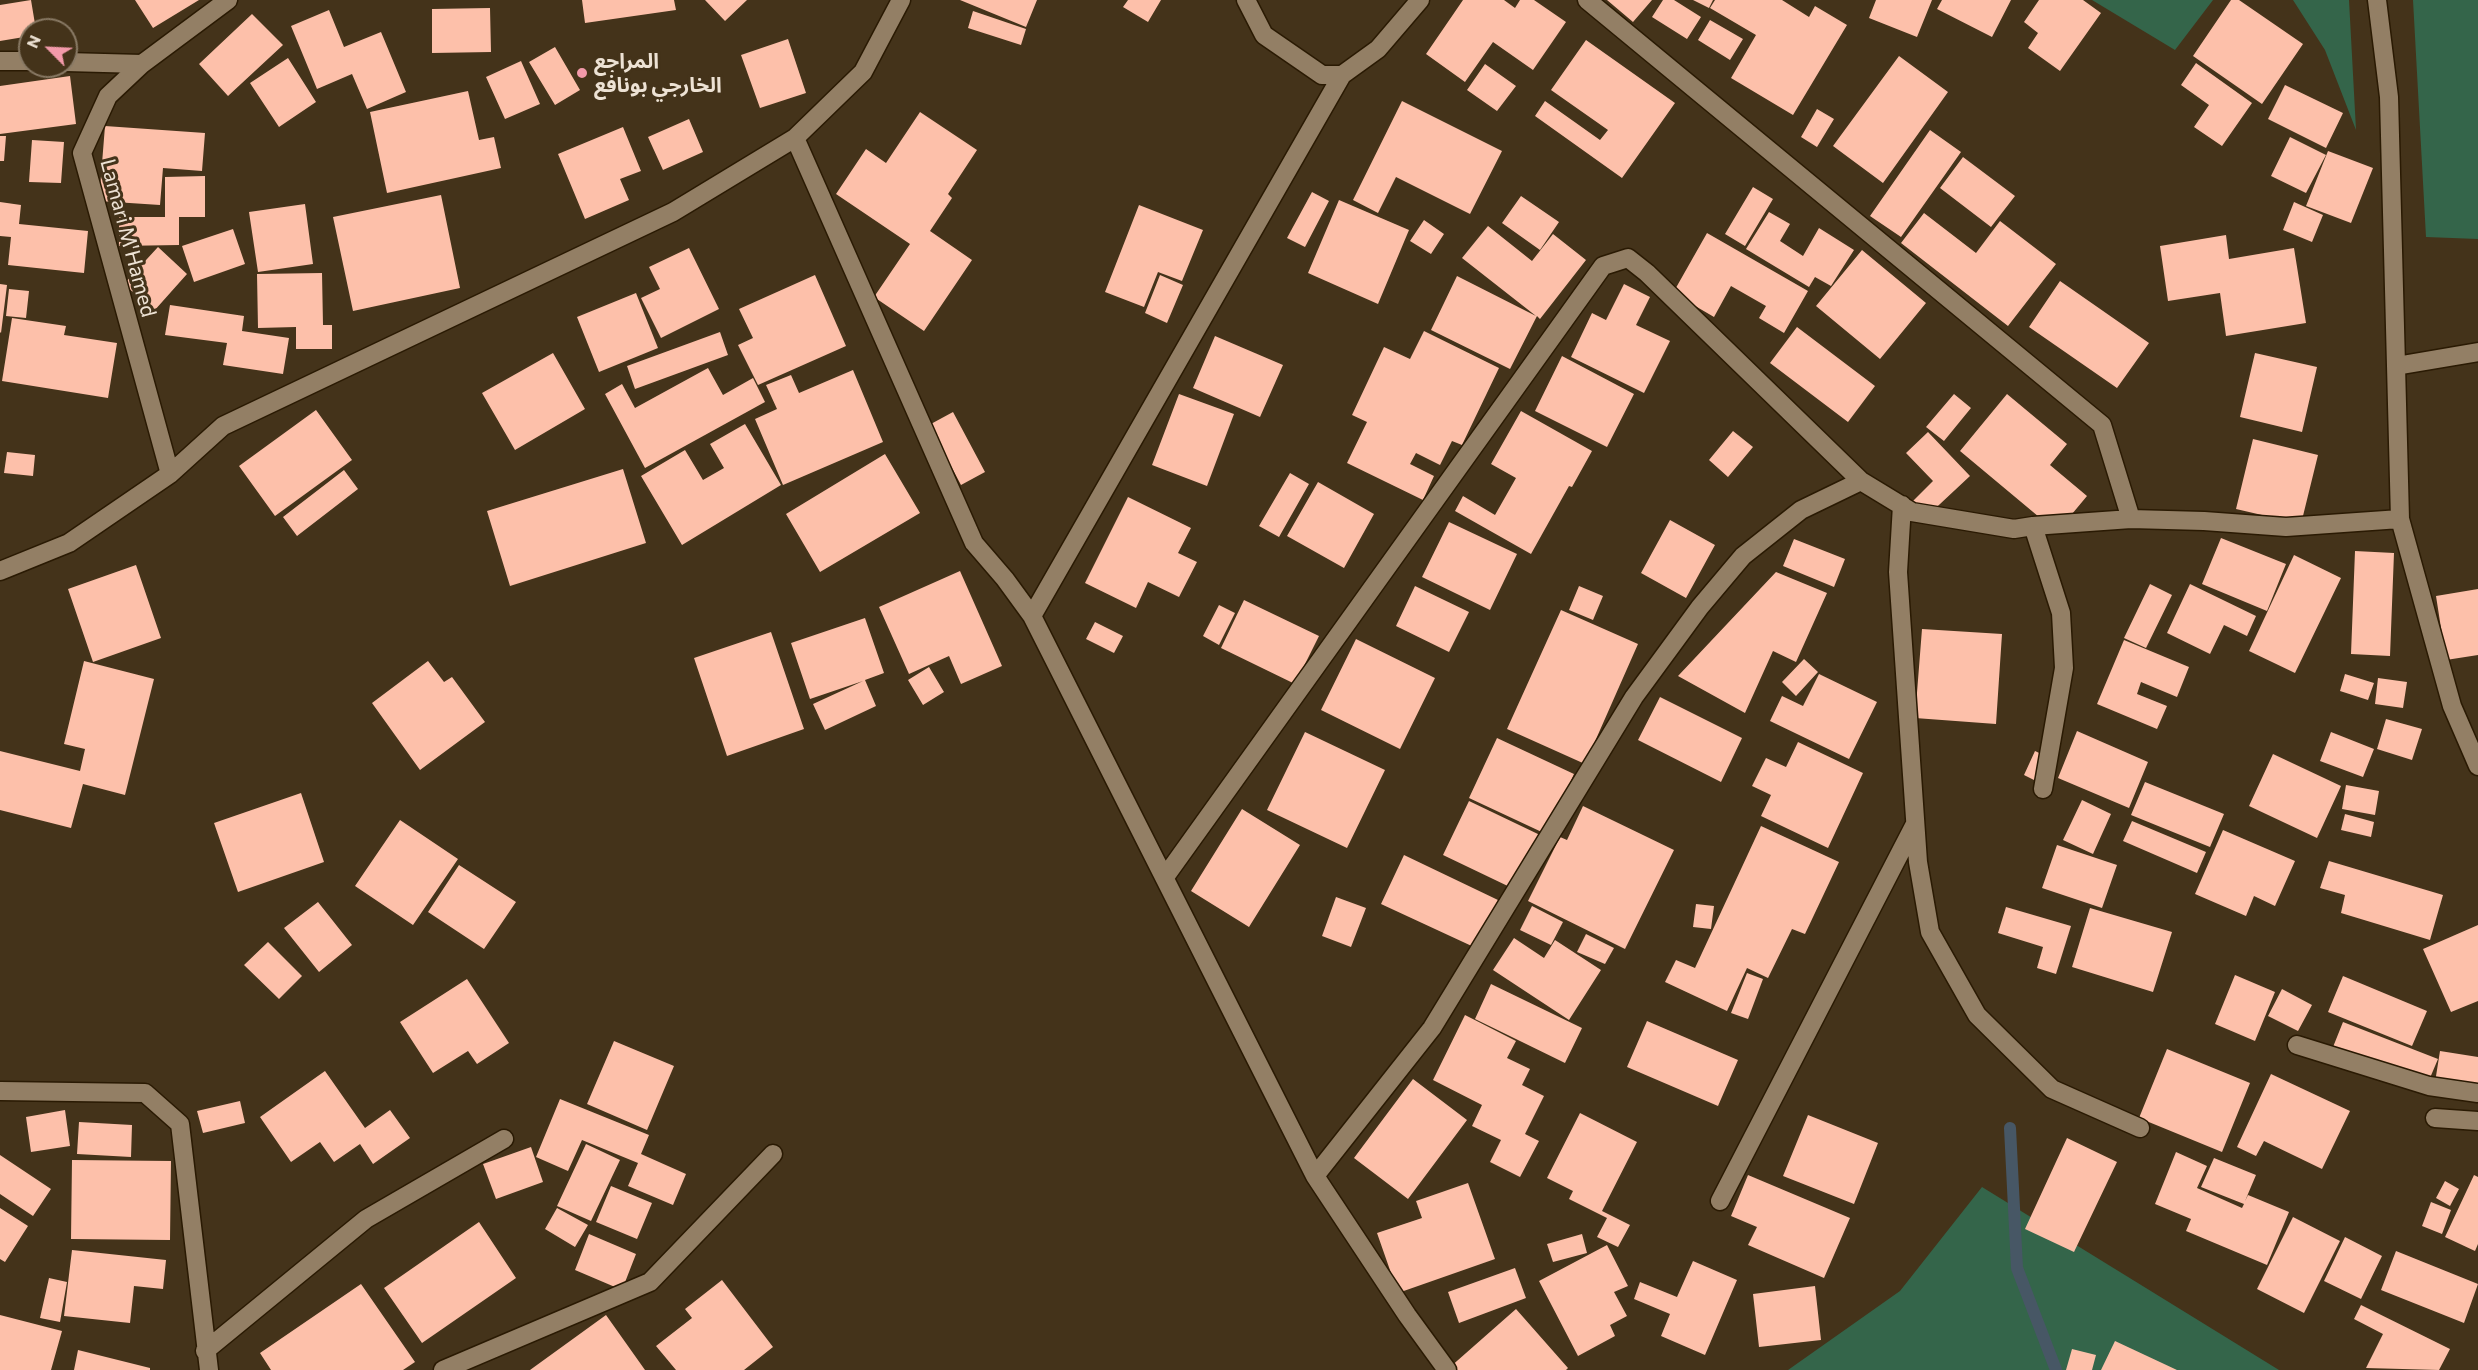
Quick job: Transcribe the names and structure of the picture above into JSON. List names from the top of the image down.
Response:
{
  "streets": {
    "street": ["Lamari M'Hamed"]
  },
  "places": ["المراجع الخارجي بونافع"],
  "north": "top left"
}
